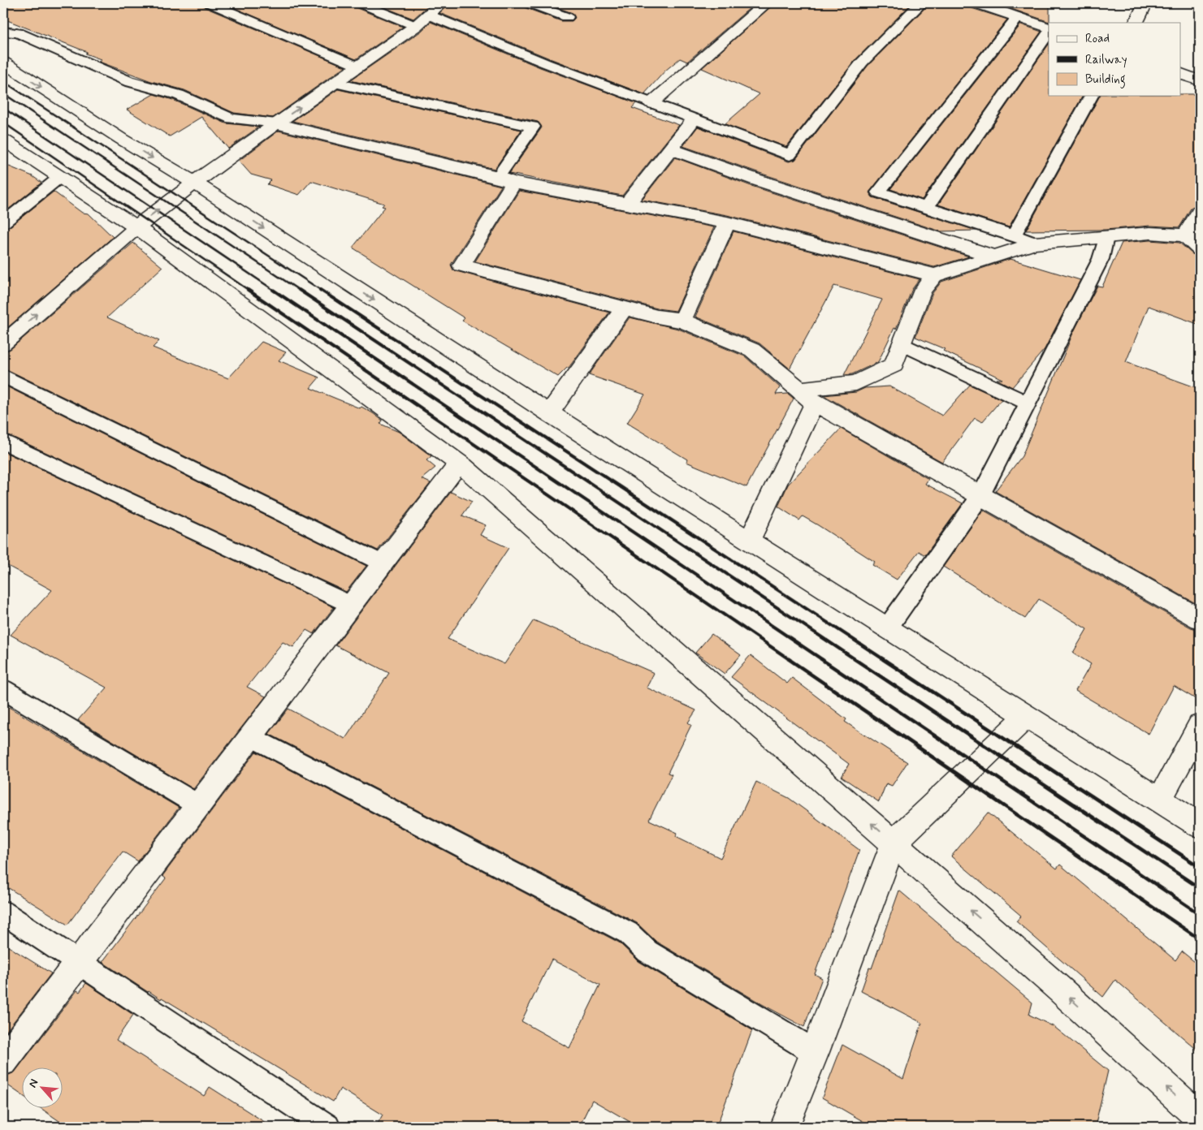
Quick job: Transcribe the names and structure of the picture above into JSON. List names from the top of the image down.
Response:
{
  "legend": ["Road", "Railway", "Building"],
  "north": "top left"
}
